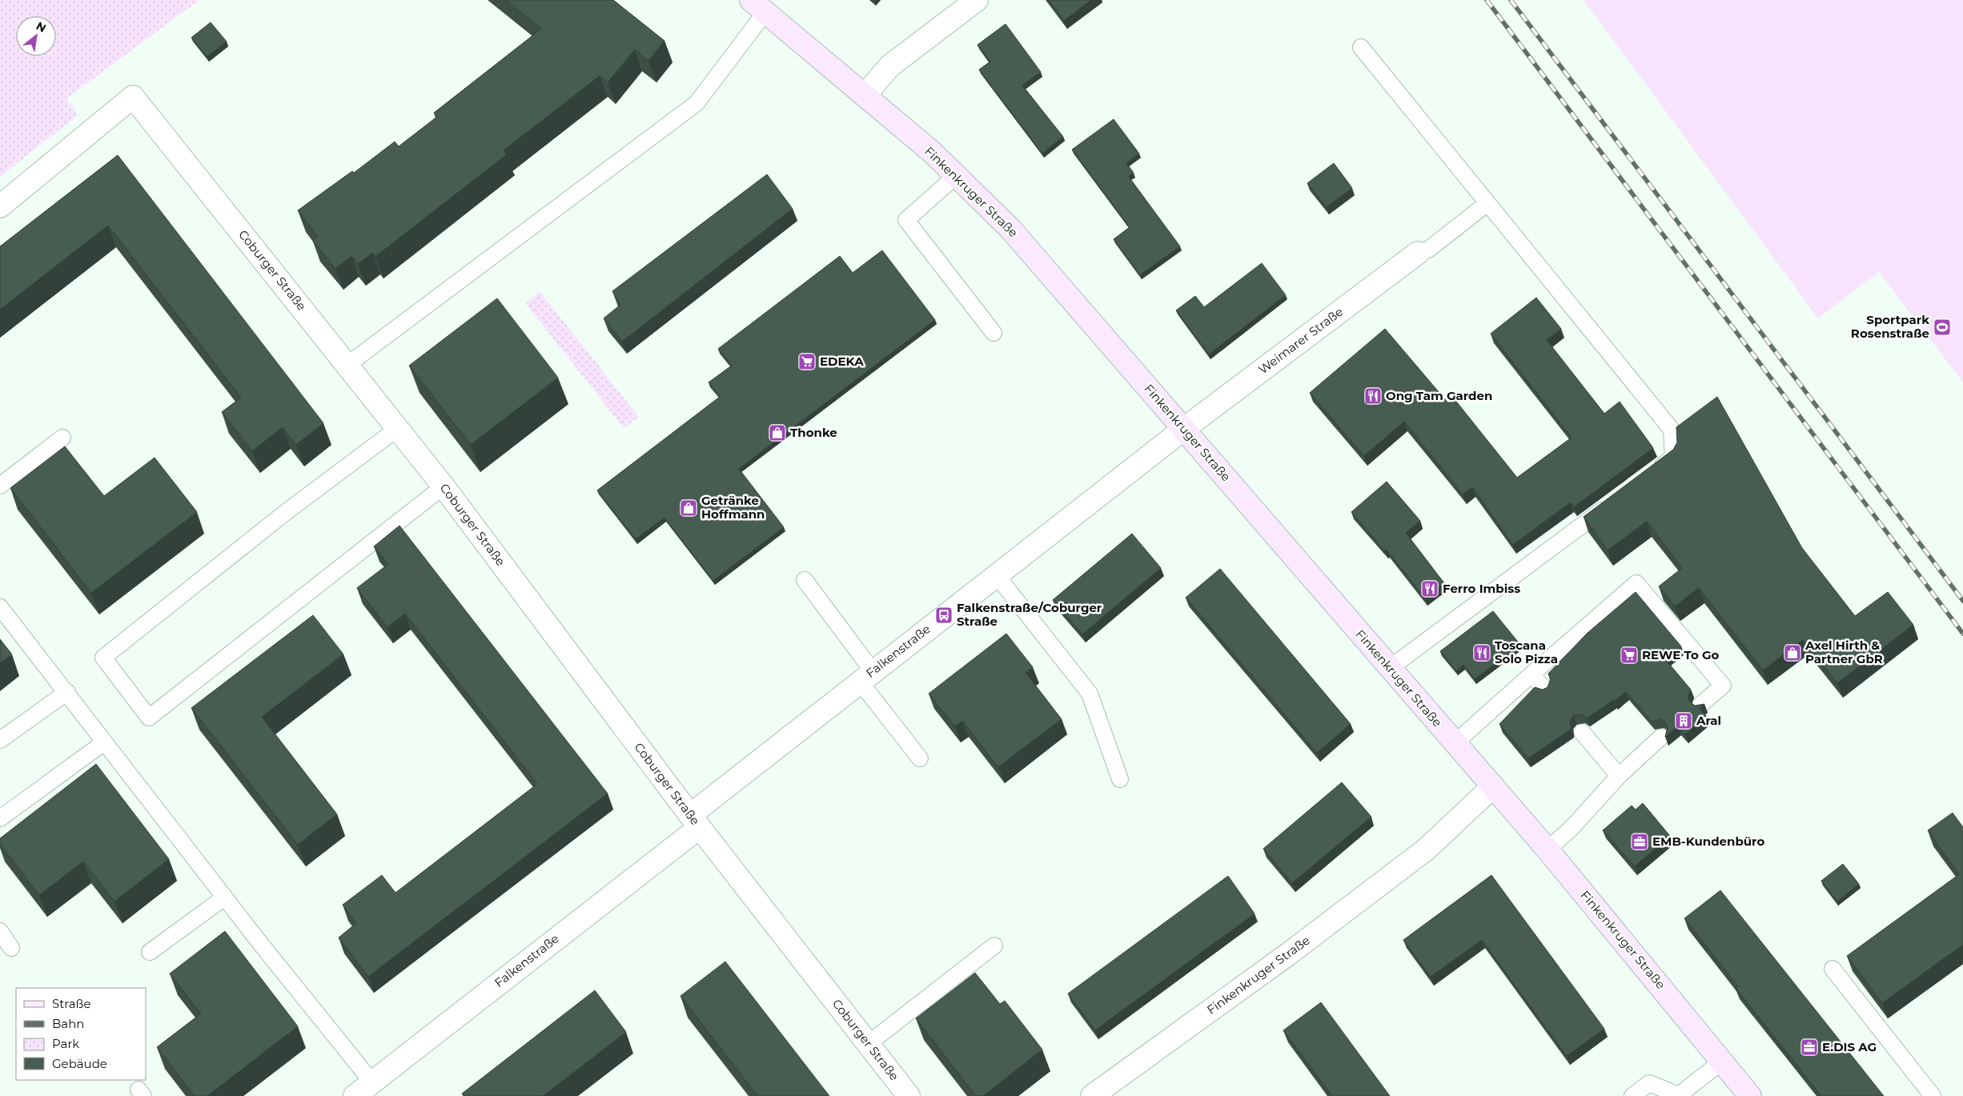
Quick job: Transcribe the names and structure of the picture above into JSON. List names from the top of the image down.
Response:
{
  "streets": {
    "street": [
      "Finkenkruger Straße",
      "Coburger Straße",
      "Weimarer Straße",
      "Falkenstraße"
    ]
  },
  "crossings": [
    ["Finkenkruger Straße", "Weimarer Straße"],
    ["Finkenkruger Straße", "Falkenstraße"],
    ["Coburger Straße", "Falkenstraße"],
    ["Weimarer Straße", "Falkenstraße"]
  ],
  "places": {
    "sports": ["Sportpark Rosenstraße"],
    "supermarket": ["EDEKA", "REWE To Go"],
    "restaurant": ["Ong Tam Garden", "Ferro Imbiss", "Toscana Solo Pizza"],
    "shop": ["Thonke", "Getränke Hoffmann", "Axel Hirth & Partner GbR"],
    "bus stop": ["Falkenstraße/Coburger Straße"],
    "building": ["Aral"],
    "office": ["EMB-Kundenbüro", "E.DIS AG"]
  },
  "legend": [
    "Straße",
    "Bahn",
    "Park",
    "Gebäude"
  ],
  "north": "top right"
}
